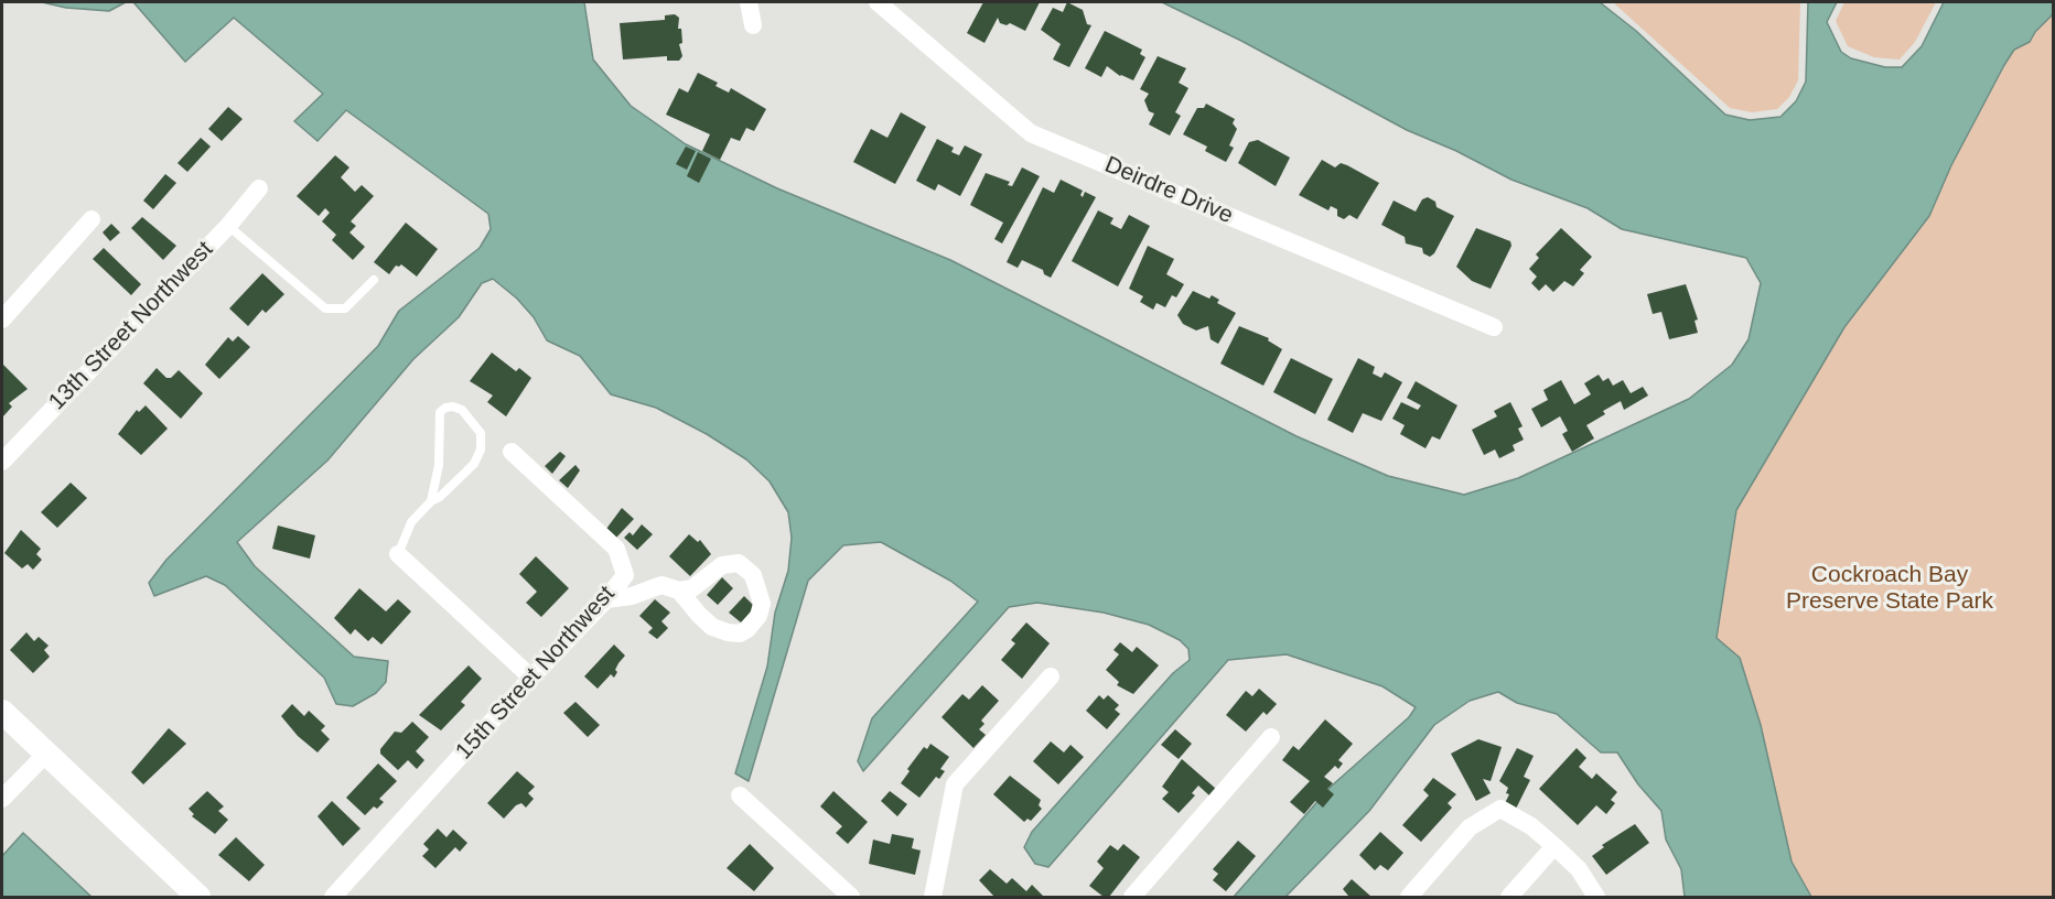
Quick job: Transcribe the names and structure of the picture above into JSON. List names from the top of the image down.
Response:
{
  "streets": {
    "street": ["Deirdre Drive", "13th Street Northwest", "15th Street Northwest"]
  },
  "parks": ["Cockroach Bay Preserve State Park"]
}
